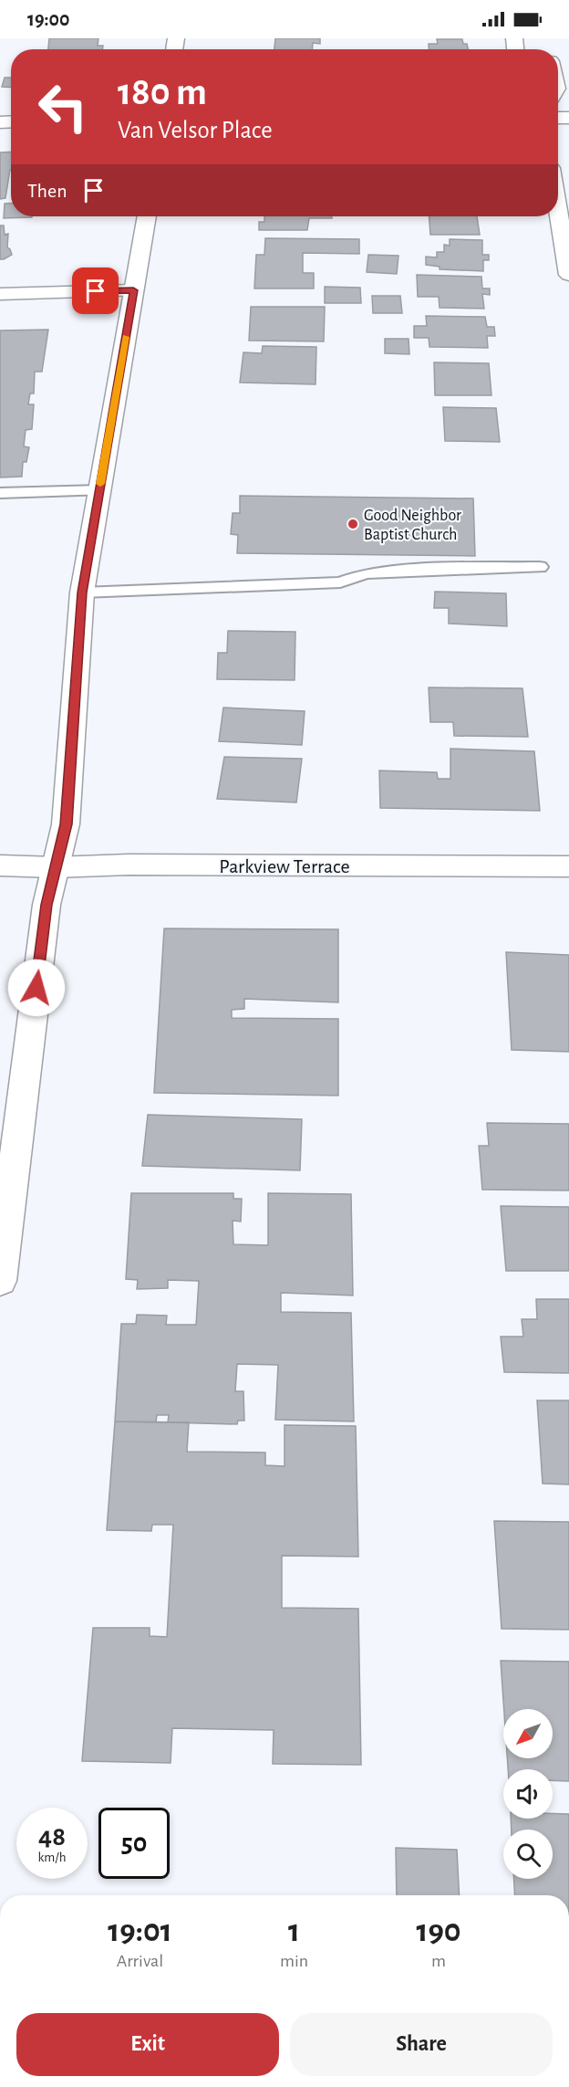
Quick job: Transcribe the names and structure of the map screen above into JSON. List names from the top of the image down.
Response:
{
  "streets": {
    "main road": ["Parkview Terrace"]
  },
  "places": ["Good Neighbor Baptist Church"],
  "north": "bottom left",
  "page": {
    "status": "19:00",
    "turn": ["180 m", "Van Velsor Place"],
    "then": "Then",
    "speed": "48 km/h",
    "limit": "50",
    "eta": [
      "19:01",
      "Arrival",
      "1",
      "min",
      "190",
      "m"
    ],
    "buttons": ["Exit", "Share"]
  }
}
